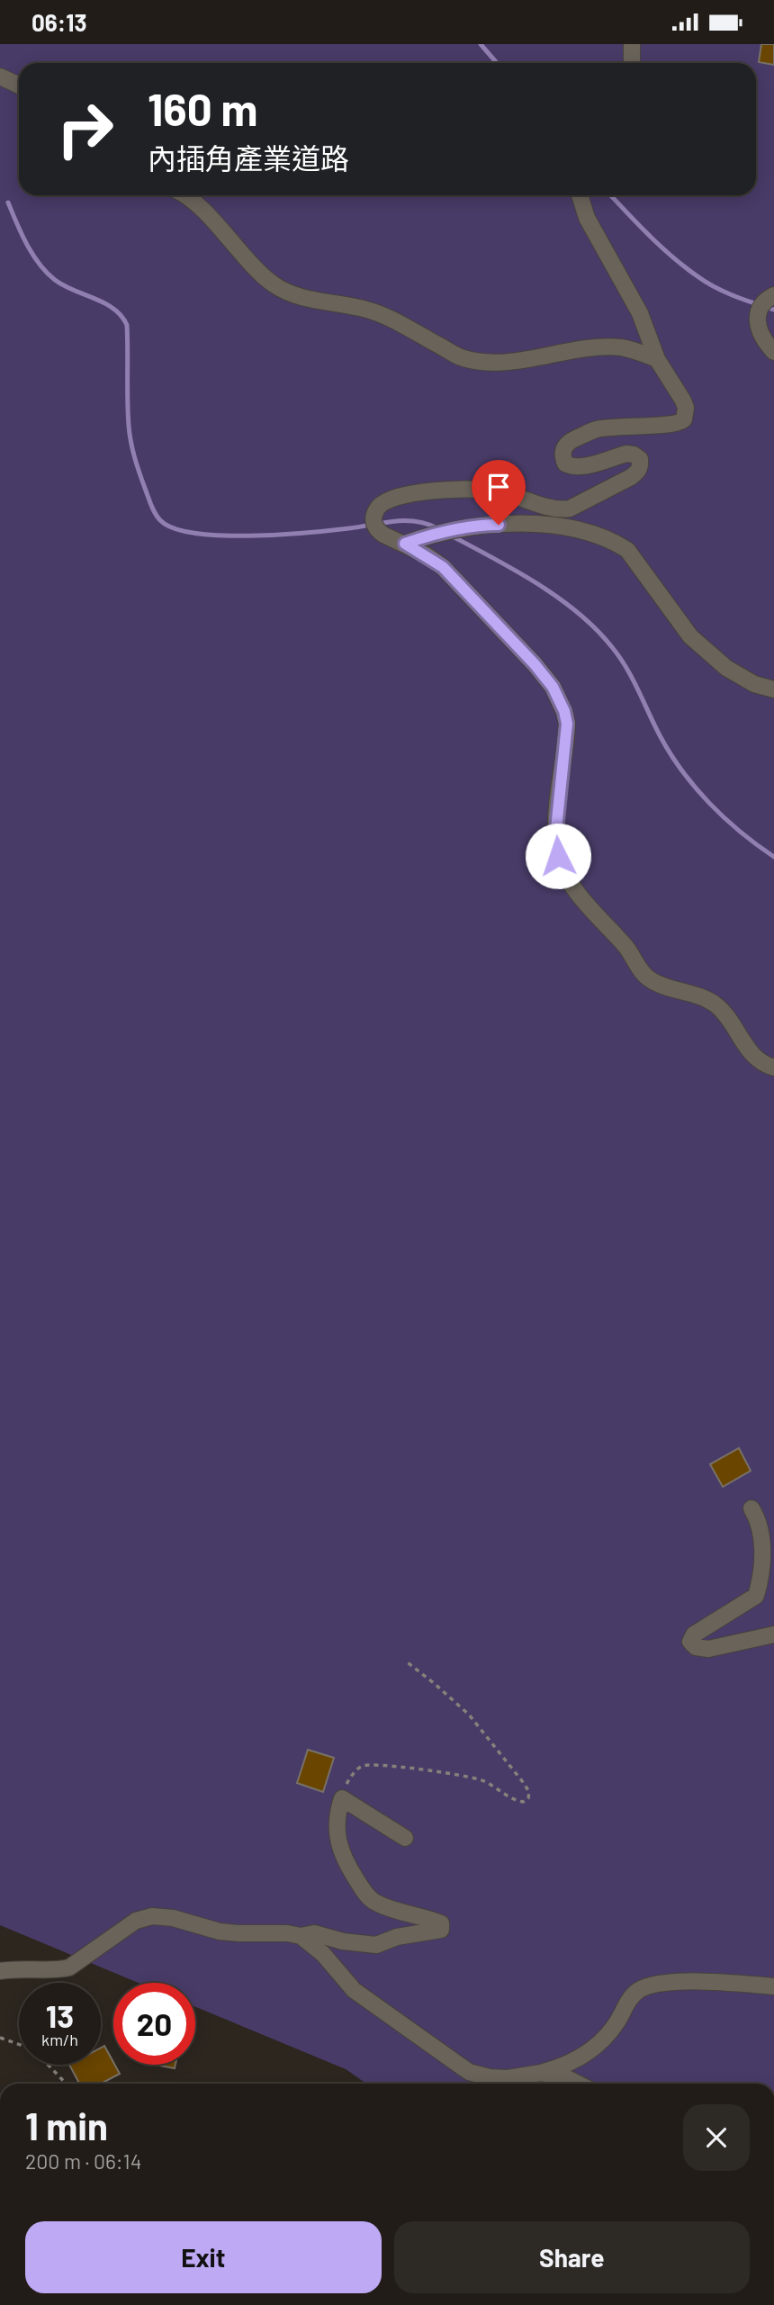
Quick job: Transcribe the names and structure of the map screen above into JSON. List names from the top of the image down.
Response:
{
  "page": {
    "status": "06:13",
    "turn": ["160 m", "內插角產業道路"],
    "speed": "13 km/h",
    "limit": "20",
    "heading": ["1 min", "200 m · 06:14"],
    "buttons": ["Exit", "Share"]
  }
}
